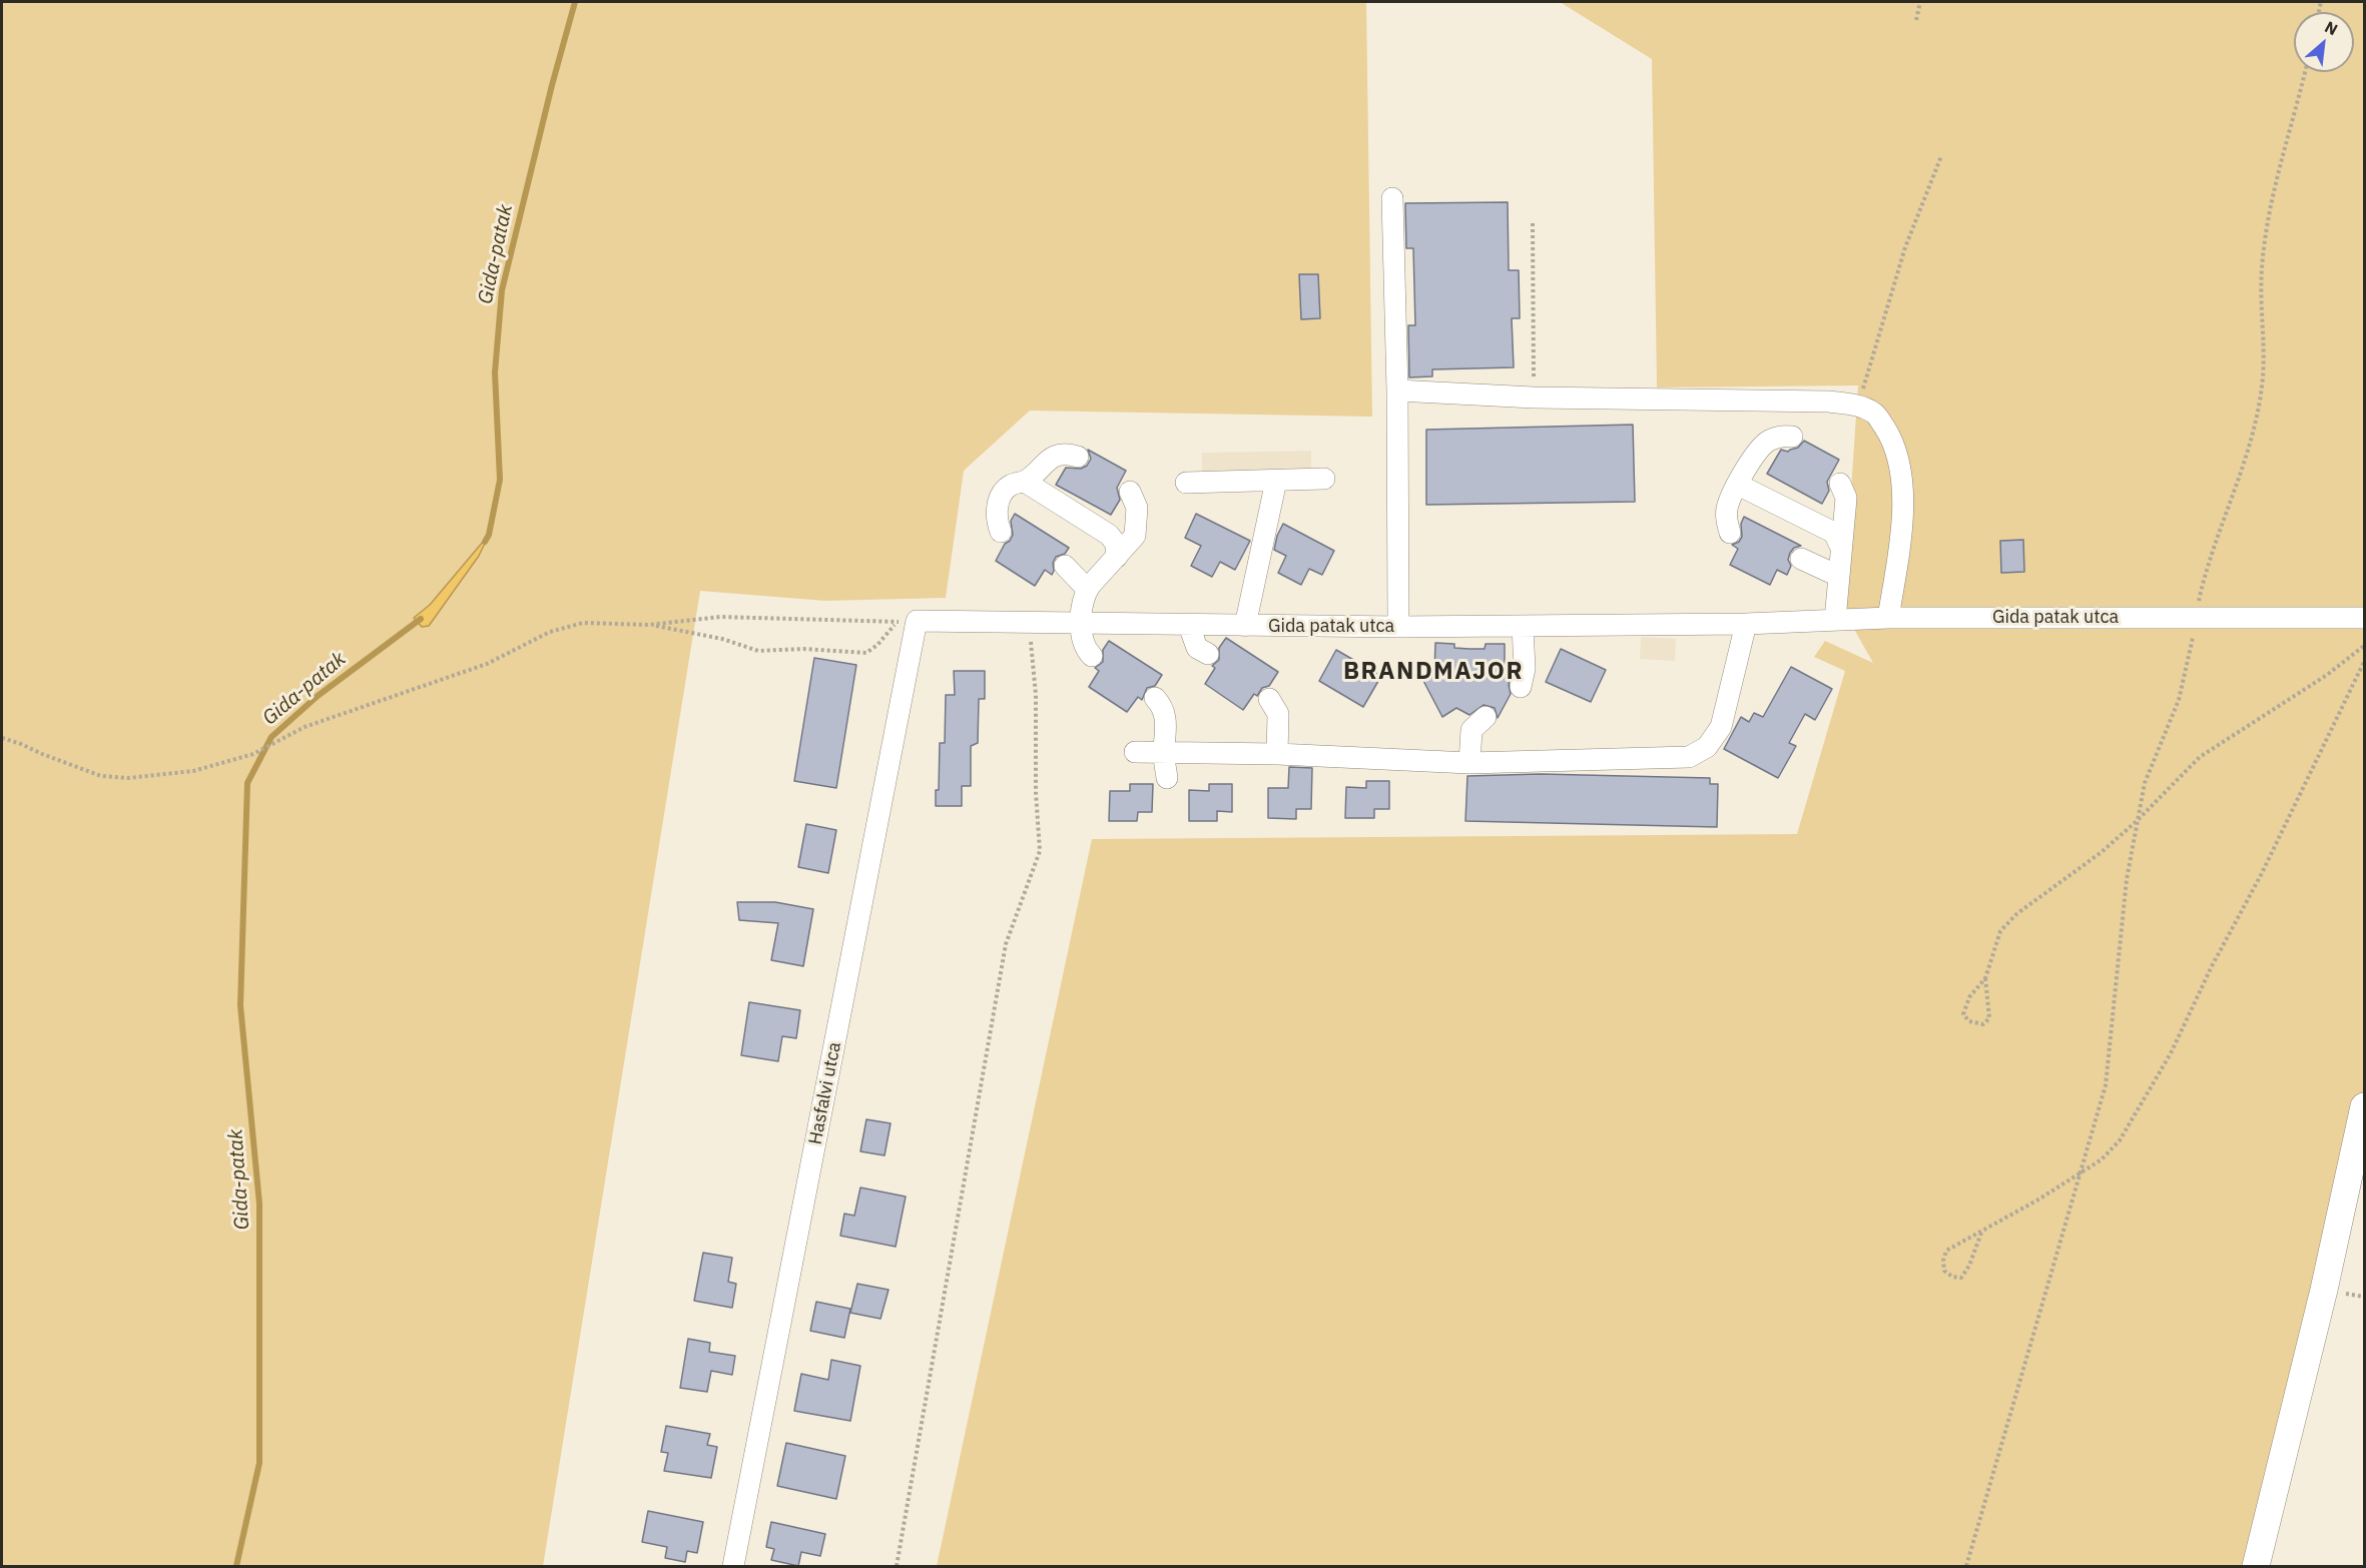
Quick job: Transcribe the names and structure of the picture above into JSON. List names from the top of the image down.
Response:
{
  "streets": {
    "street": ["Gida patak utca", "Hasfalvi utca"]
  },
  "crossings": [
    ["Gida patak utca", "Hasfalvi utca"]
  ],
  "districts": ["BRANDMAJOR"],
  "water": ["Gida-patak"],
  "north": "top right"
}
